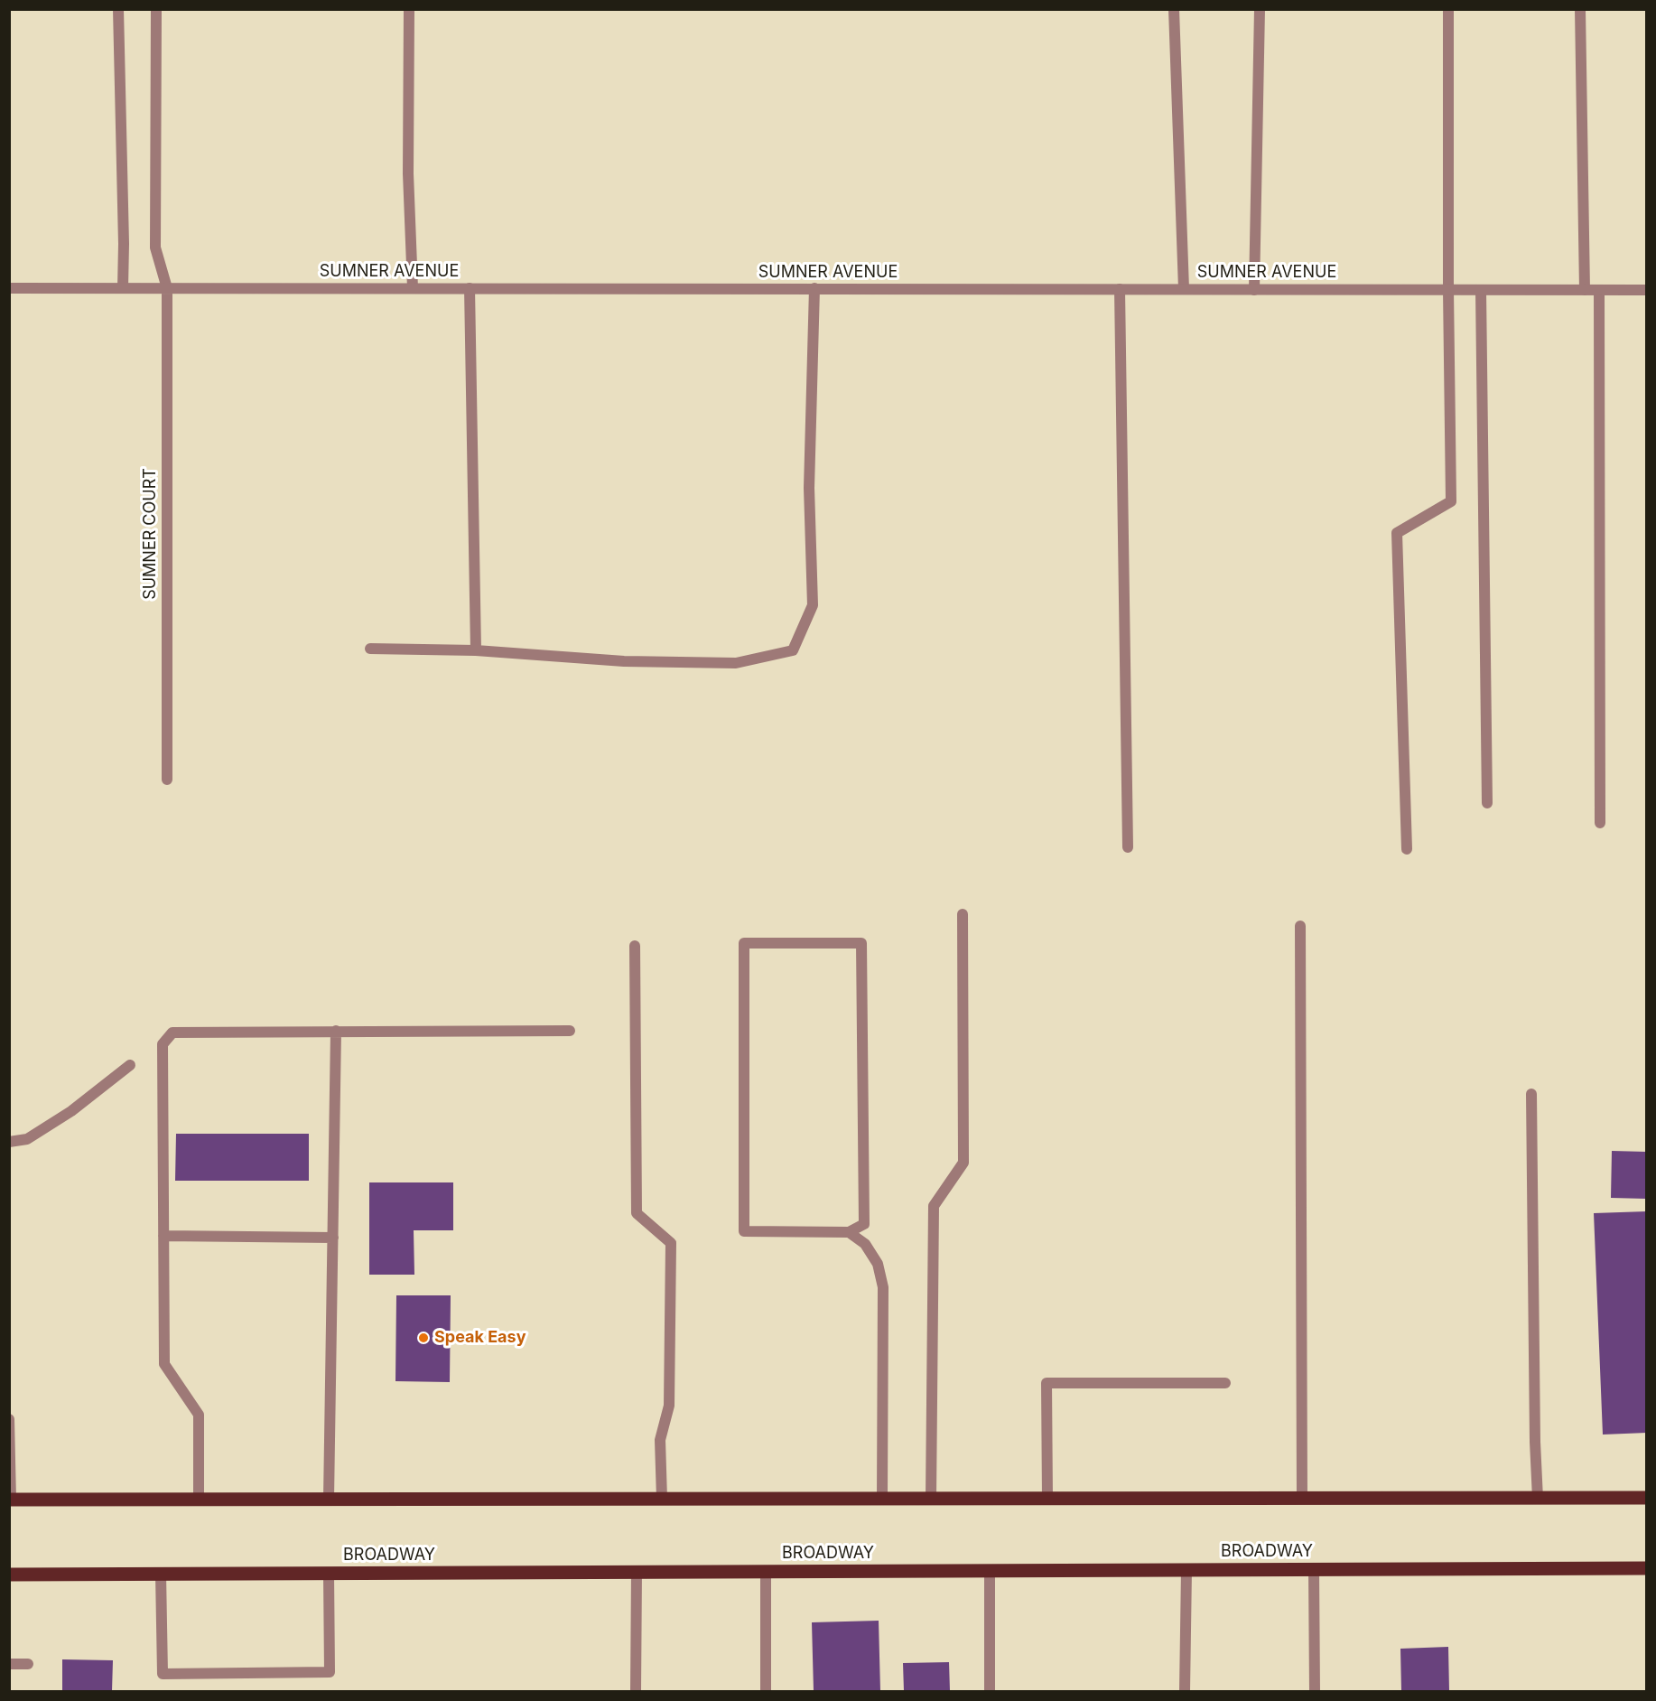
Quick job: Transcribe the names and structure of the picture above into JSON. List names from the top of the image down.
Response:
{
  "streets": {
    "main road": ["BROADWAY"],
    "street": ["SUMNER AVENUE", "SUMNER COURT"]
  },
  "crossings": [
    ["SUMNER AVENUE", "SUMNER COURT"]
  ],
  "places": ["Speak Easy"]
}
